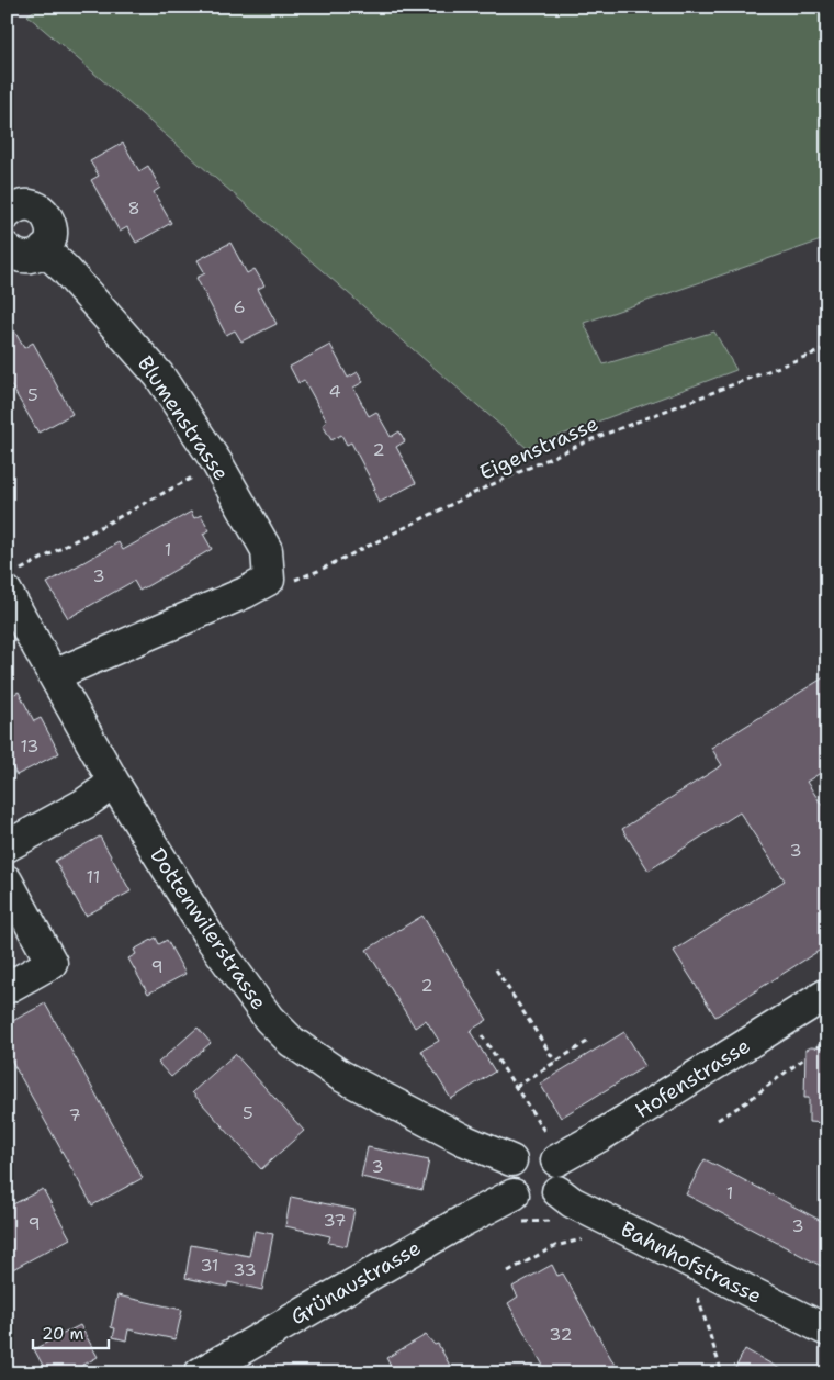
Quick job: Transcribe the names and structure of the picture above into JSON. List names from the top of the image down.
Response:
{
  "streets": {
    "street": [
      "Blumenstrasse",
      "Dottenwilerstrasse",
      "Hofenstrasse",
      "Bahnhofstrasse",
      "Grünaustrasse"
    ],
    "path": ["Eigenstrasse"]
  },
  "crossings": [
    ["Blumenstrasse", "Eigenstrasse"],
    ["Dottenwilerstrasse", "Hofenstrasse"],
    ["Dottenwilerstrasse", "Bahnhofstrasse"],
    ["Dottenwilerstrasse", "Grünaustrasse"],
    ["Hofenstrasse", "Bahnhofstrasse"],
    ["Hofenstrasse", "Grünaustrasse"],
    ["Bahnhofstrasse", "Grünaustrasse"]
  ],
  "house_numbers": [
    "8",
    "6",
    "4",
    "5",
    "2",
    "1",
    "3",
    "13",
    "3",
    "11",
    "9",
    "2",
    "5",
    "7",
    "3",
    "1",
    "37",
    "9",
    "3",
    "31",
    "33",
    "32"
  ],
  "scale_bar": "20 m"
}
